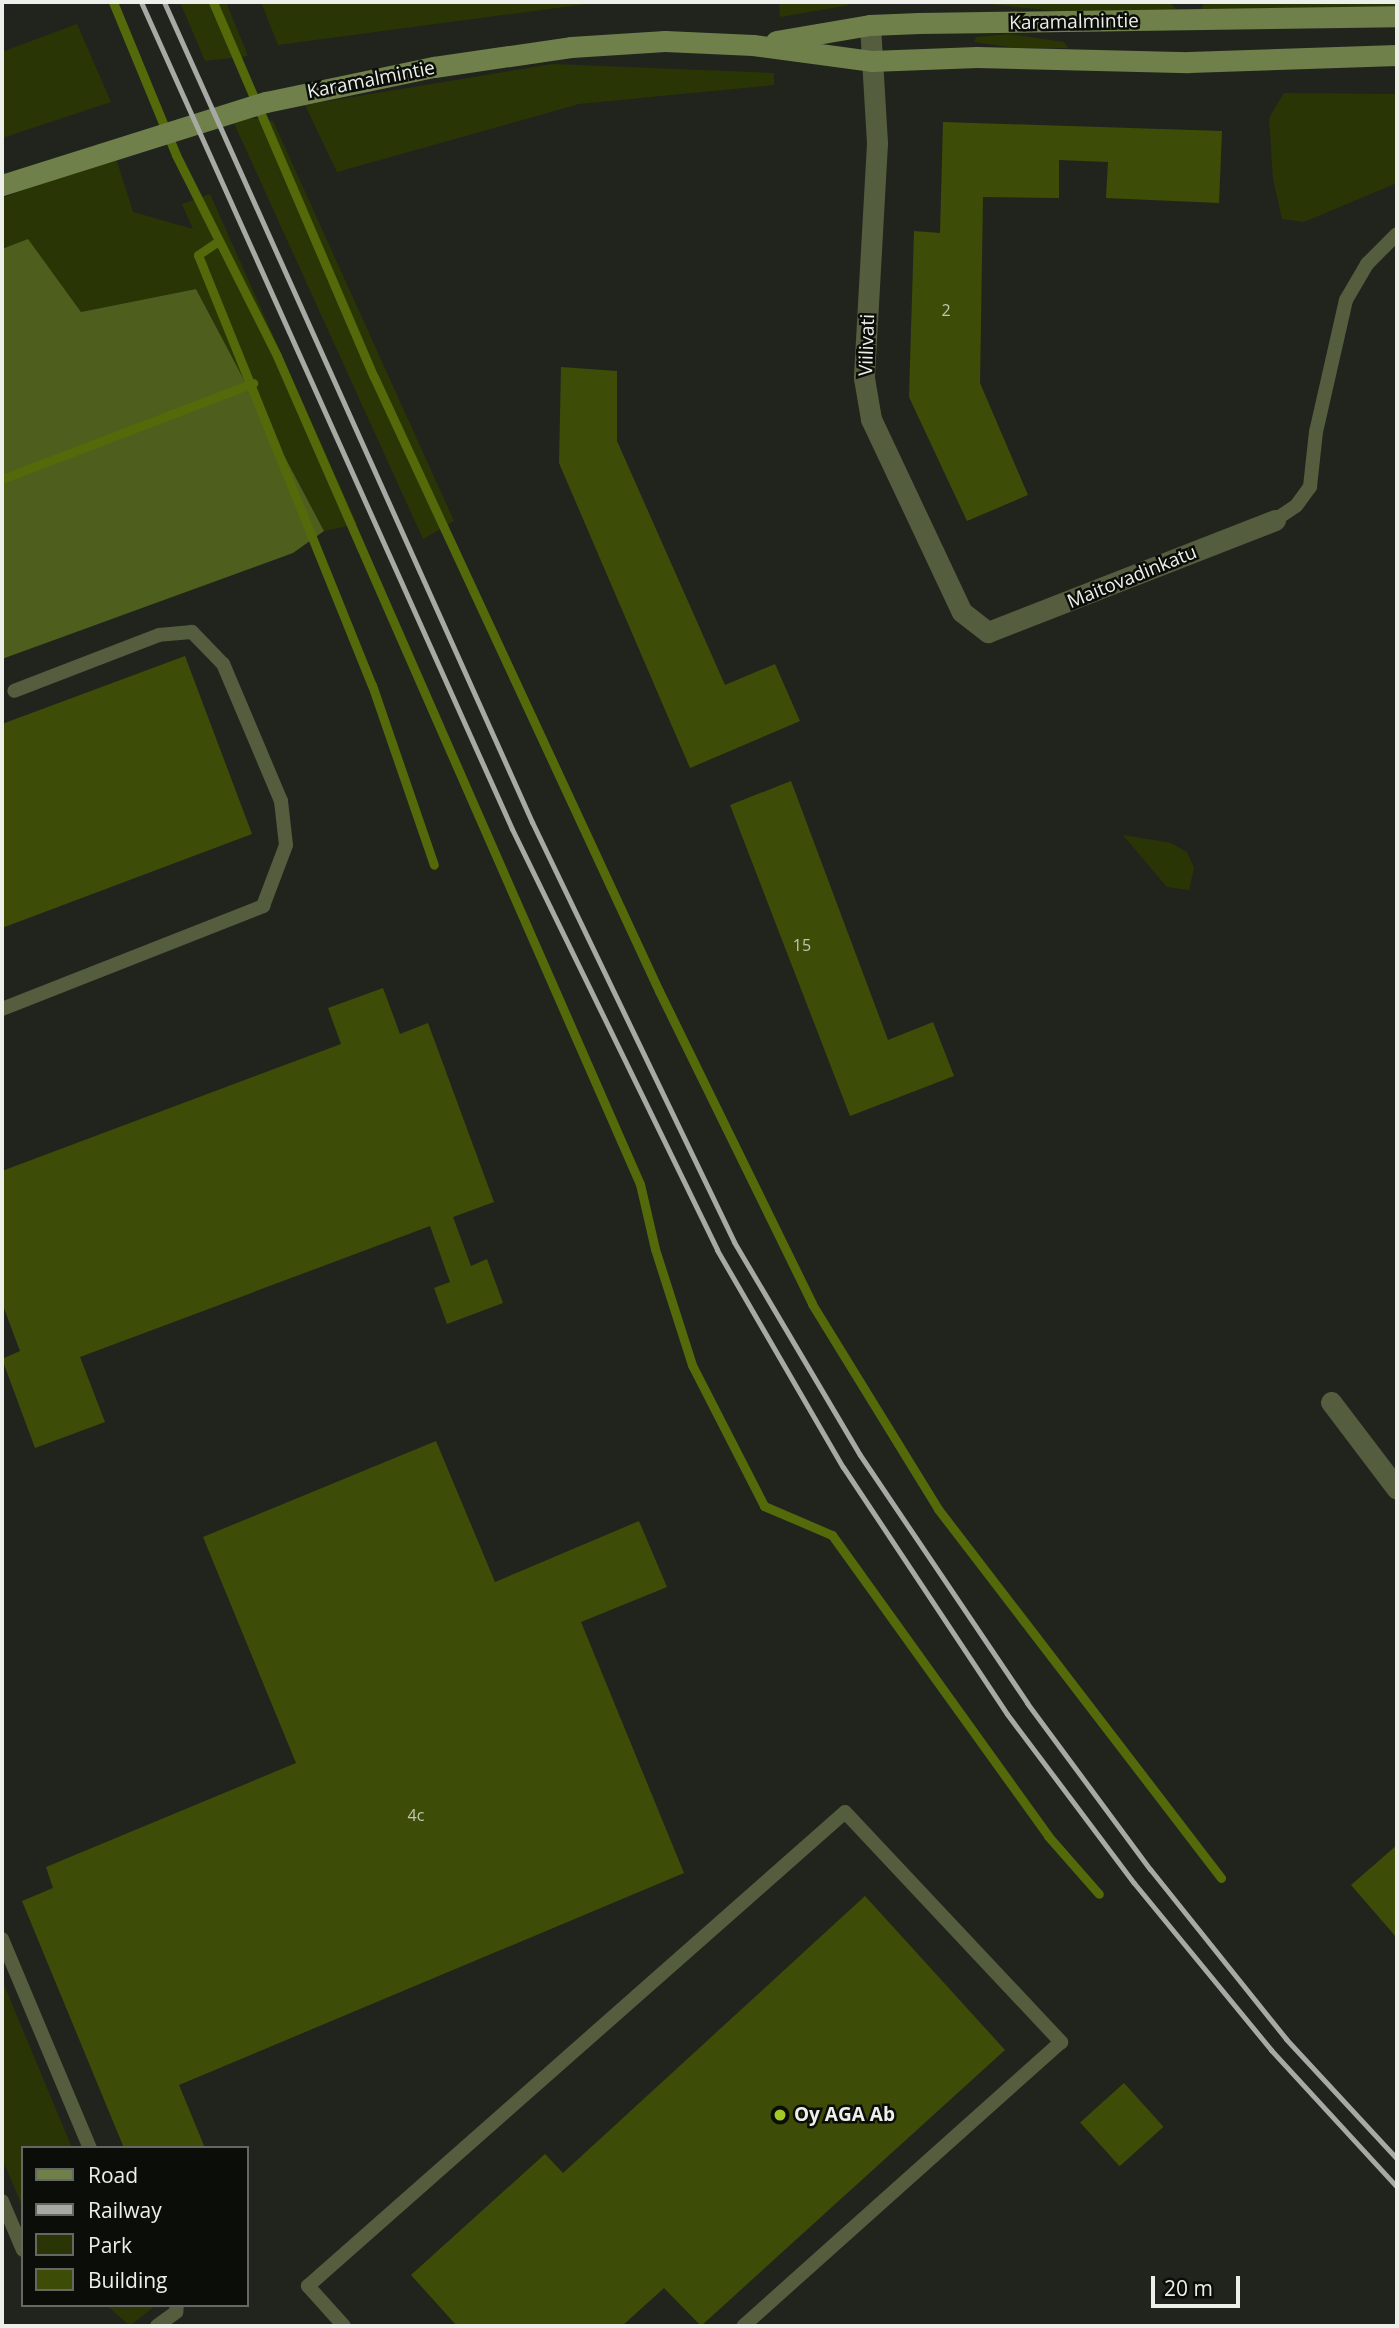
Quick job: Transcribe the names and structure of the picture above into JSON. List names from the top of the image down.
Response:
{
  "streets": {
    "street": ["Karamalmintie", "Viilivati", "Maitovadinkatu"]
  },
  "crossings": [
    ["Karamalmintie", "Viilivati"],
    ["Viilivati", "Maitovadinkatu"]
  ],
  "places": ["Oy AGA Ab"],
  "house_numbers": ["2", "15", "4c"],
  "legend": [
    "Road",
    "Railway",
    "Park",
    "Building"
  ],
  "scale_bar": "20 m"
}
